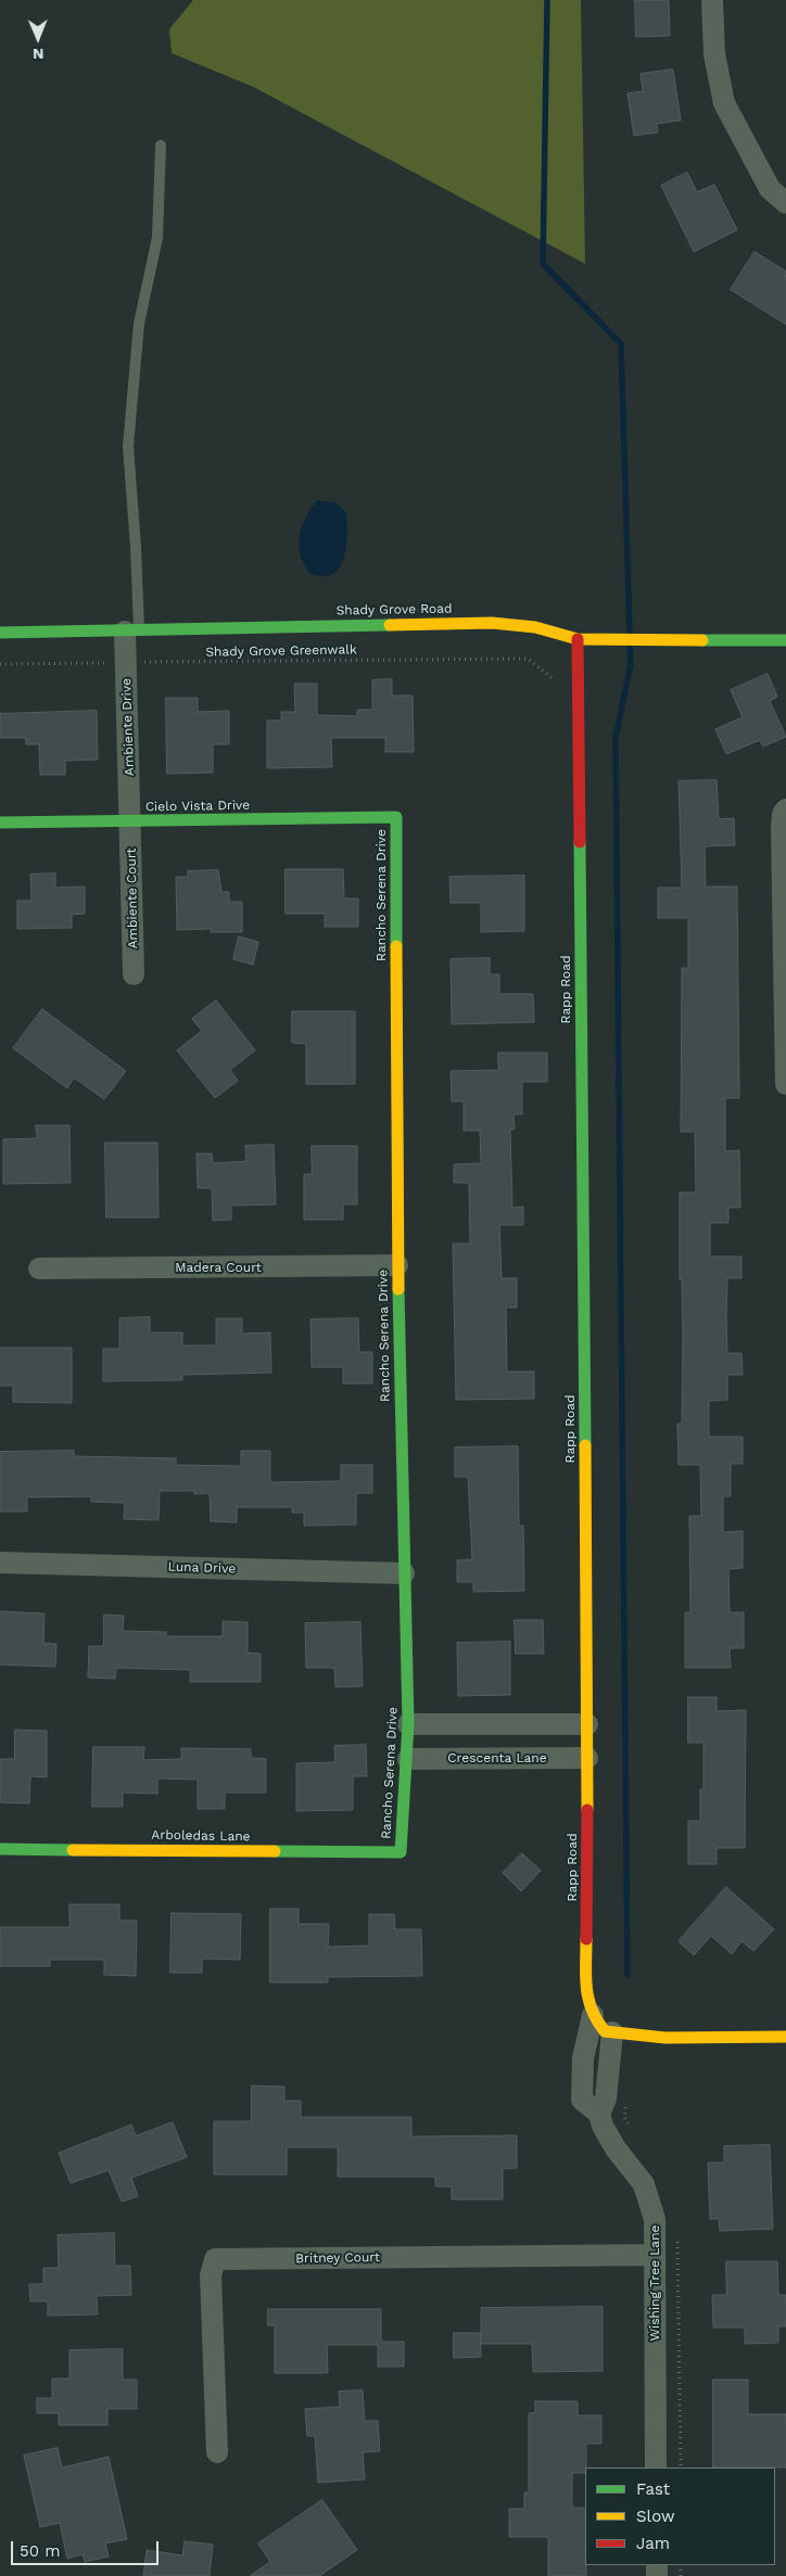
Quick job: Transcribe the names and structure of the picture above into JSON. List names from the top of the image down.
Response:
{
  "streets": {
    "street": [
      "Shady Grove Road",
      "Ambiente Drive",
      "Cielo Vista Drive",
      "Rancho Serena Drive",
      "Ambiente Court",
      "Rapp Road",
      "Madera Court",
      "Luna Drive",
      "Crescenta Lane",
      "Arboledas Lane",
      "Britney Court",
      "Wishing Tree Lane"
    ],
    "path": ["Shady Grove Greenwalk"]
  },
  "crossings": [
    ["Shady Grove Road", "Ambiente Drive"],
    ["Shady Grove Road", "Rapp Road"],
    ["Shady Grove Greenwalk", "Ambiente Drive"],
    ["Ambiente Drive", "Cielo Vista Drive"],
    ["Ambiente Drive", "Ambiente Court"],
    ["Cielo Vista Drive", "Rancho Serena Drive"],
    ["Cielo Vista Drive", "Ambiente Court"],
    ["Rancho Serena Drive", "Madera Court"],
    ["Rancho Serena Drive", "Luna Drive"],
    ["Rancho Serena Drive", "Crescenta Lane"],
    ["Rancho Serena Drive", "Arboledas Lane"],
    ["Rapp Road", "Crescenta Lane"],
    ["Rapp Road", "Wishing Tree Lane"],
    ["Britney Court", "Wishing Tree Lane"]
  ],
  "legend": ["Fast", "Slow", "Jam"],
  "scale_bar": "50 m",
  "north": "bottom"
}
